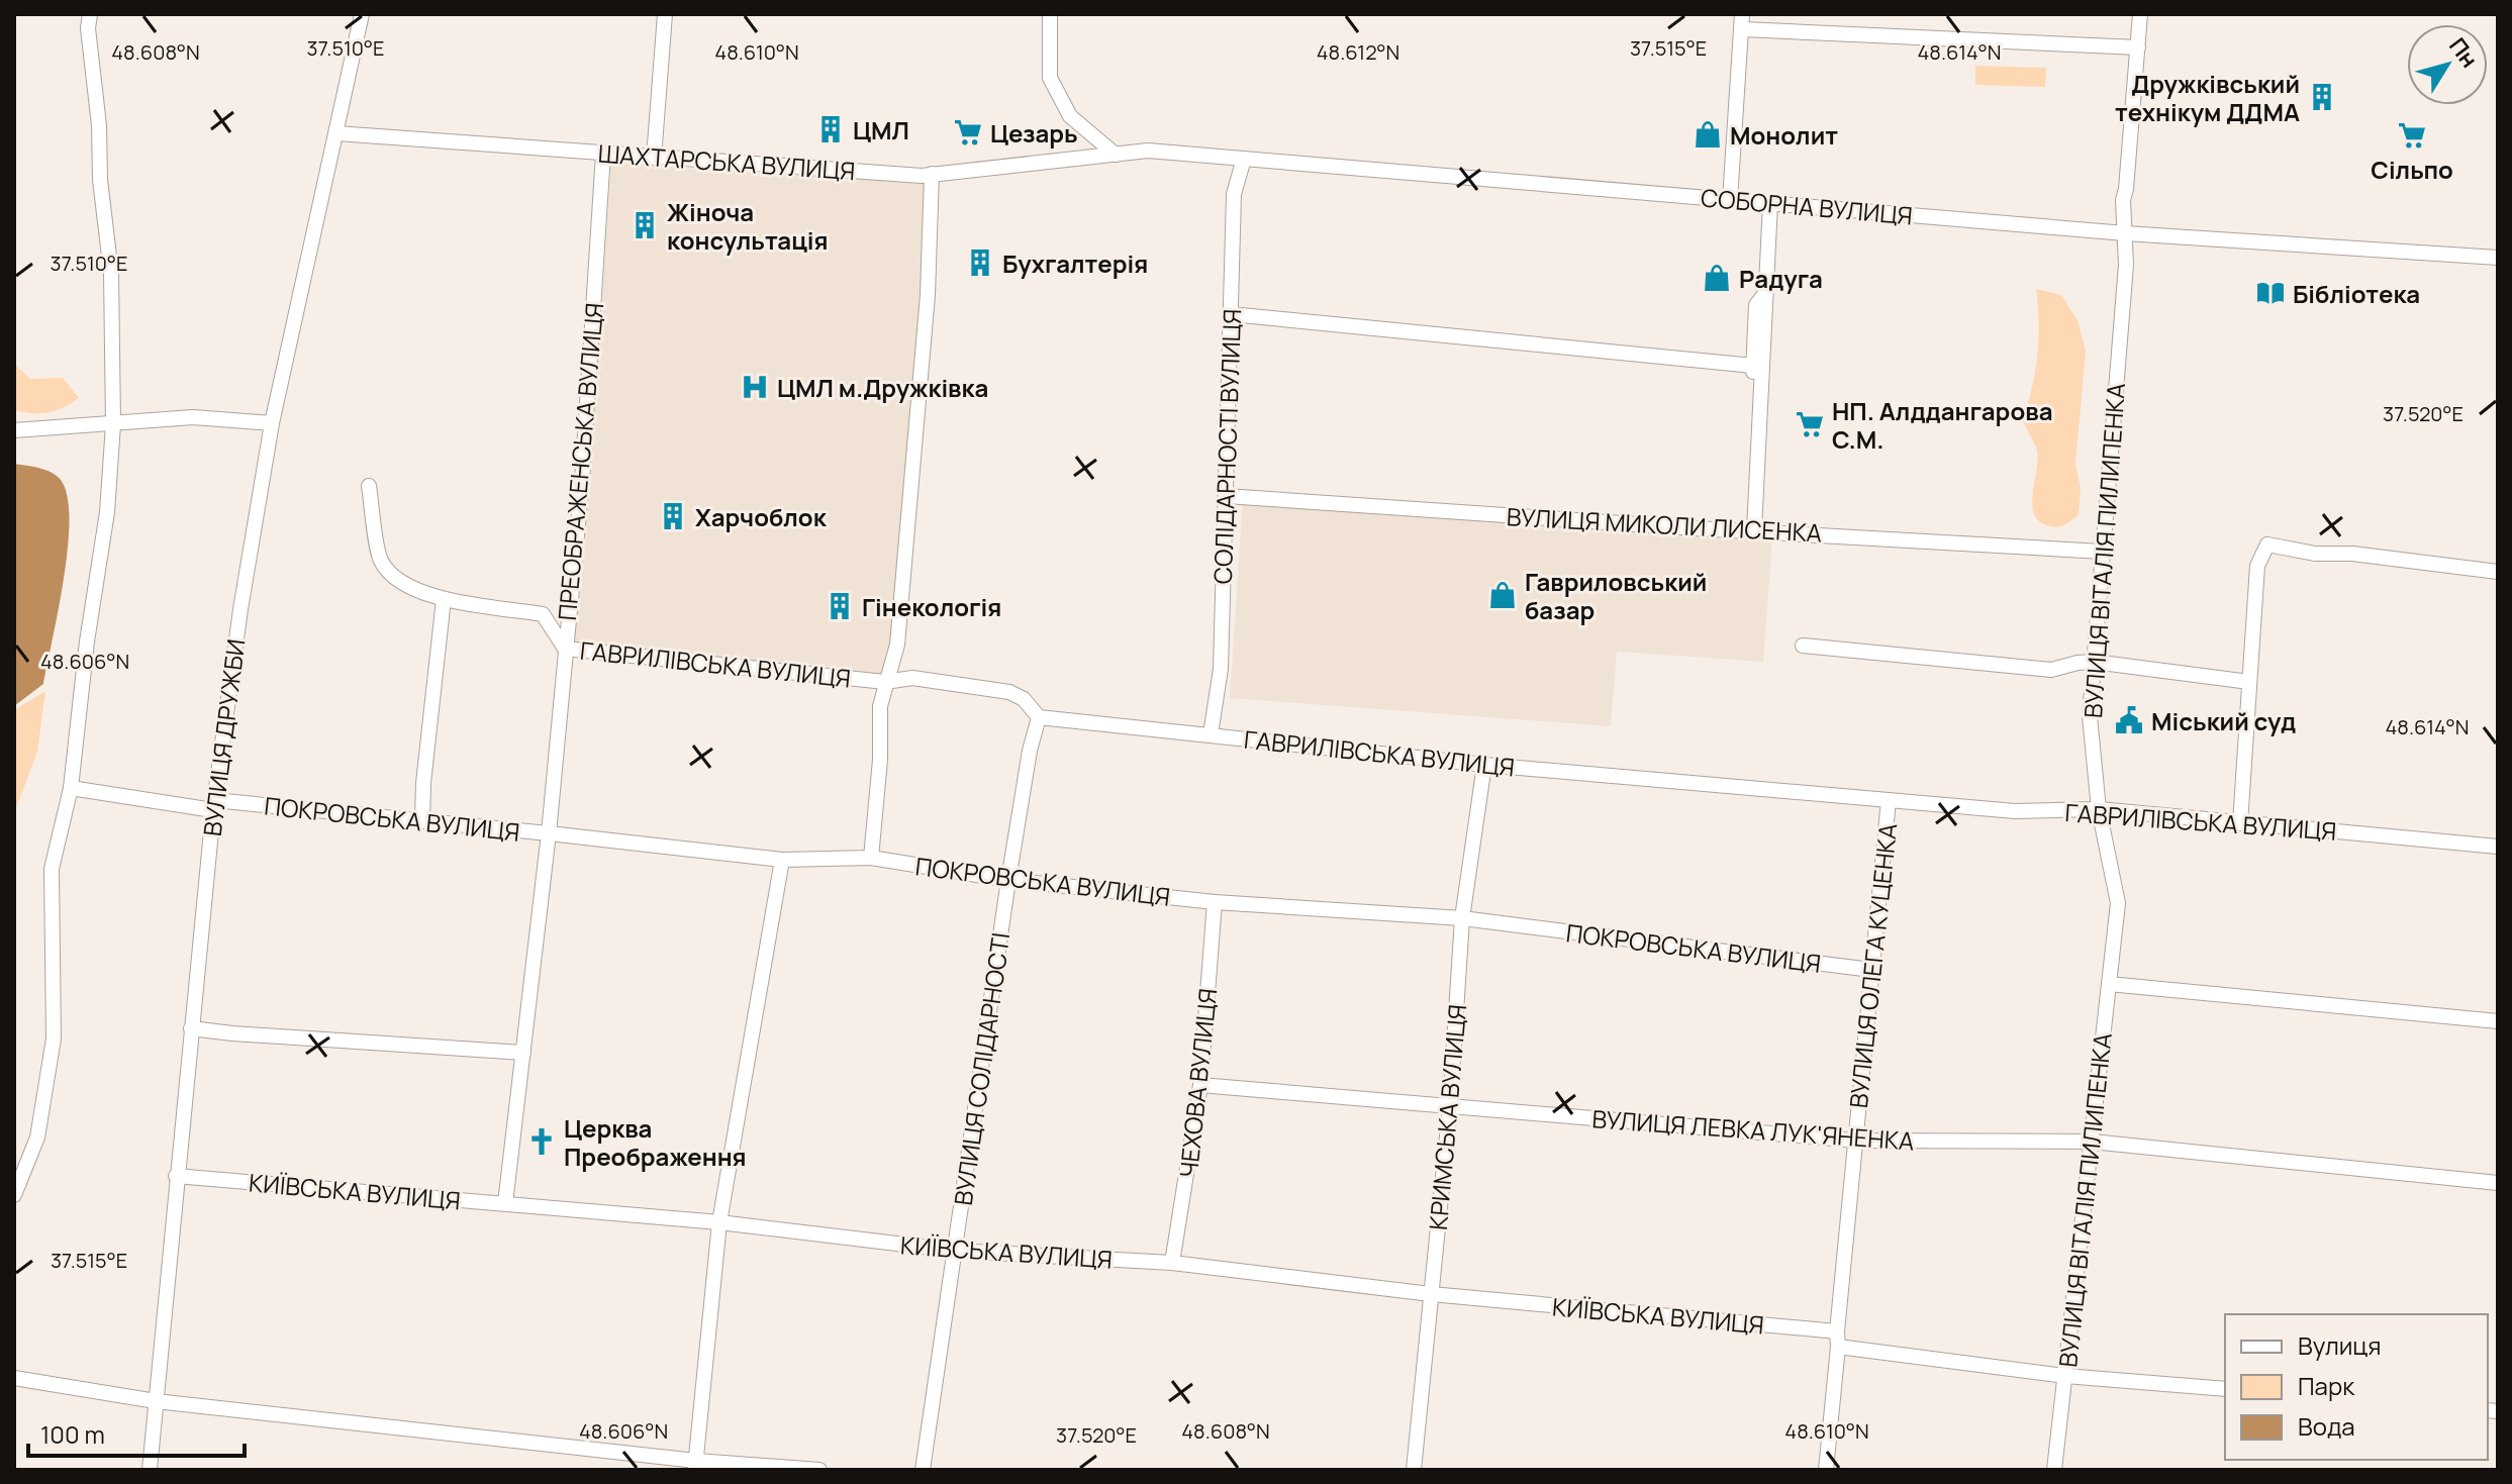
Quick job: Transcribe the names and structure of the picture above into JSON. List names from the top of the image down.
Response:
{
  "streets": {
    "street": [
      "ШАХТАРСЬКА ВУЛИЦЯ",
      "СОБОРНА ВУЛИЦЯ",
      "СОЛІДАРНОСТІ ВУЛИЦЯ",
      "ПРЕОБРАЖЕНСЬКА ВУЛИЦЯ",
      "ВУЛИЦЯ МИКОЛИ ЛИСЕНКА",
      "ВУЛИЦЯ ВІТАЛІЯ ПИЛИПЕНКА",
      "ГАВРИЛІВСЬКА ВУЛИЦЯ",
      "ВУЛИЦЯ ДРУЖБИ",
      "ПОКРОВСЬКА ВУЛИЦЯ",
      "ВУЛИЦЯ ОЛЕГА КУЦЕНКА",
      "ВУЛИЦЯ СОЛІДАРНОСТІ",
      "ЧЕХОВА ВУЛИЦЯ",
      "КРИМСЬКА ВУЛИЦЯ",
      "ВУЛИЦЯ ЛЕВКА ЛУК'ЯНЕНКА",
      "КИЇВСЬКА ВУЛИЦЯ"
    ]
  },
  "crossings": [
    ["ШАХТАРСЬКА ВУЛИЦЯ", "СОБОРНА ВУЛИЦЯ"],
    ["ШАХТАРСЬКА ВУЛИЦЯ", "ПРЕОБРАЖЕНСЬКА ВУЛИЦЯ"],
    ["ШАХТАРСЬКА ВУЛИЦЯ", "ВУЛИЦЯ ДРУЖБИ"],
    ["СОБОРНА ВУЛИЦЯ", "СОЛІДАРНОСТІ ВУЛИЦЯ"],
    ["СОБОРНА ВУЛИЦЯ", "ВУЛИЦЯ ВІТАЛІЯ ПИЛИПЕНКА"],
    ["СОЛІДАРНОСТІ ВУЛИЦЯ", "ВУЛИЦЯ МИКОЛИ ЛИСЕНКА"],
    ["СОЛІДАРНОСТІ ВУЛИЦЯ", "ГАВРИЛІВСЬКА ВУЛИЦЯ"],
    ["ПРЕОБРАЖЕНСЬКА ВУЛИЦЯ", "ГАВРИЛІВСЬКА ВУЛИЦЯ"],
    ["ПРЕОБРАЖЕНСЬКА ВУЛИЦЯ", "ПОКРОВСЬКА ВУЛИЦЯ"],
    ["ПРЕОБРАЖЕНСЬКА ВУЛИЦЯ", "КИЇВСЬКА ВУЛИЦЯ"],
    ["ВУЛИЦЯ МИКОЛИ ЛИСЕНКА", "ВУЛИЦЯ ВІТАЛІЯ ПИЛИПЕНКА"],
    ["ВУЛИЦЯ ВІТАЛІЯ ПИЛИПЕНКА", "ГАВРИЛІВСЬКА ВУЛИЦЯ"],
    ["ВУЛИЦЯ ВІТАЛІЯ ПИЛИПЕНКА", "ВУЛИЦЯ ЛЕВКА ЛУК'ЯНЕНКА"],
    ["ВУЛИЦЯ ВІТАЛІЯ ПИЛИПЕНКА", "КИЇВСЬКА ВУЛИЦЯ"],
    ["ГАВРИЛІВСЬКА ВУЛИЦЯ", "ВУЛИЦЯ ОЛЕГА КУЦЕНКА"],
    ["ГАВРИЛІВСЬКА ВУЛИЦЯ", "ВУЛИЦЯ СОЛІДАРНОСТІ"],
    ["ГАВРИЛІВСЬКА ВУЛИЦЯ", "КРИМСЬКА ВУЛИЦЯ"],
    ["ВУЛИЦЯ ДРУЖБИ", "ПОКРОВСЬКА ВУЛИЦЯ"],
    ["ВУЛИЦЯ ДРУЖБИ", "КИЇВСЬКА ВУЛИЦЯ"],
    ["ПОКРОВСЬКА ВУЛИЦЯ", "ВУЛИЦЯ ОЛЕГА КУЦЕНКА"],
    ["ПОКРОВСЬКА ВУЛИЦЯ", "ВУЛИЦЯ СОЛІДАРНОСТІ"],
    ["ПОКРОВСЬКА ВУЛИЦЯ", "ЧЕХОВА ВУЛИЦЯ"],
    ["ПОКРОВСЬКА ВУЛИЦЯ", "КРИМСЬКА ВУЛИЦЯ"],
    ["ВУЛИЦЯ ОЛЕГА КУЦЕНКА", "ВУЛИЦЯ ЛЕВКА ЛУК'ЯНЕНКА"],
    ["ВУЛИЦЯ ОЛЕГА КУЦЕНКА", "КИЇВСЬКА ВУЛИЦЯ"],
    ["ВУЛИЦЯ СОЛІДАРНОСТІ", "КИЇВСЬКА ВУЛИЦЯ"],
    ["ЧЕХОВА ВУЛИЦЯ", "ВУЛИЦЯ ЛЕВКА ЛУК'ЯНЕНКА"],
    ["ЧЕХОВА ВУЛИЦЯ", "КИЇВСЬКА ВУЛИЦЯ"],
    ["КРИМСЬКА ВУЛИЦЯ", "ВУЛИЦЯ ЛЕВКА ЛУК'ЯНЕНКА"],
    ["КРИМСЬКА ВУЛИЦЯ", "КИЇВСЬКА ВУЛИЦЯ"]
  ],
  "places": {
    "building": [
      "Дружківський технікум ДДМА",
      "ЦМЛ",
      "Жіноча консультація",
      "Бухгалтерія",
      "Харчоблок",
      "Гінекологія"
    ],
    "supermarket": ["Цезарь", "Сільпо", "НП. Алддангарова С.М."],
    "shop": ["Монолит", "Радуга", "Гавриловський базар"],
    "library": ["Бібліотека"],
    "hospital": ["ЦМЛ м.Дружківка"],
    "public building": ["Міський суд"],
    "church": ["Церква Преображення"]
  },
  "legend": ["Вулиця", "Парк", "Вода"],
  "scale_bar": "100 m",
  "north": "top right",
  "coordinates": [
    "37.510°E",
    "37.515°E",
    "48.608°N",
    "48.610°N",
    "48.612°N",
    "48.614°N",
    "37.520°E",
    "48.606°N"
  ]
}
